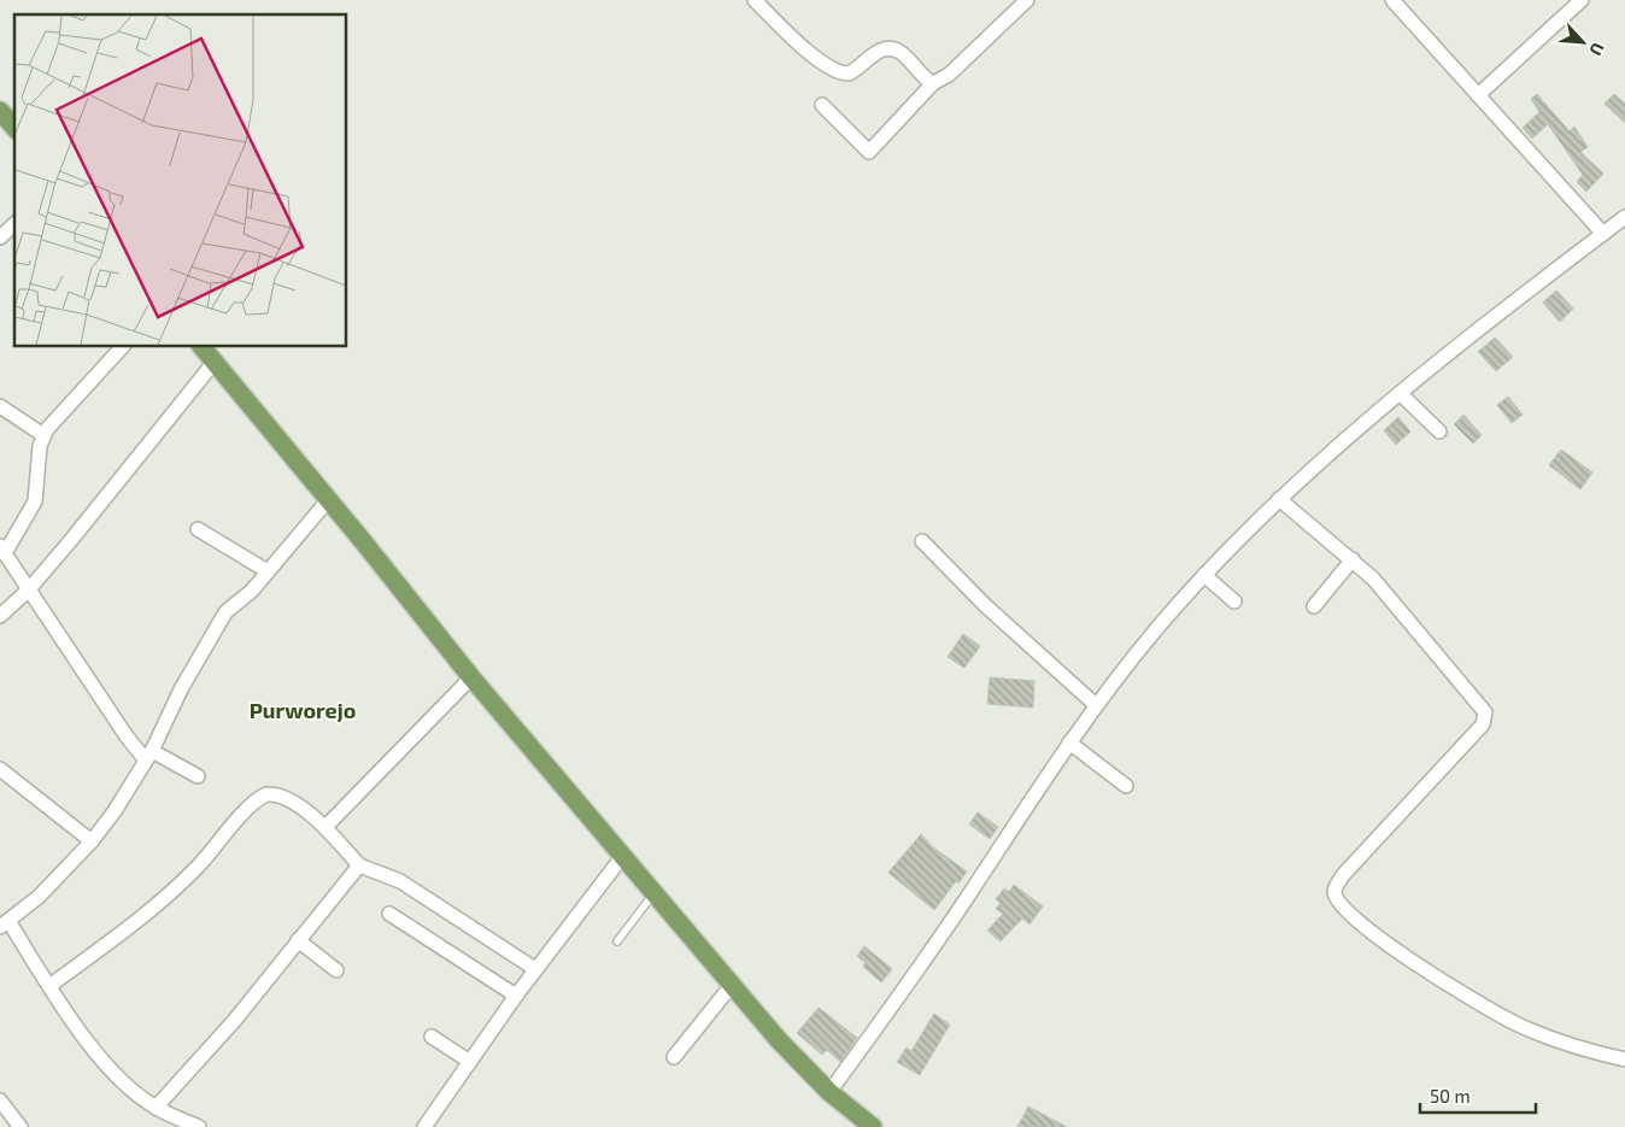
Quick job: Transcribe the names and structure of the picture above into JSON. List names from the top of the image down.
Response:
{
  "districts": ["Purworejo"],
  "scale_bar": "50 m",
  "north": "bottom right"
}
